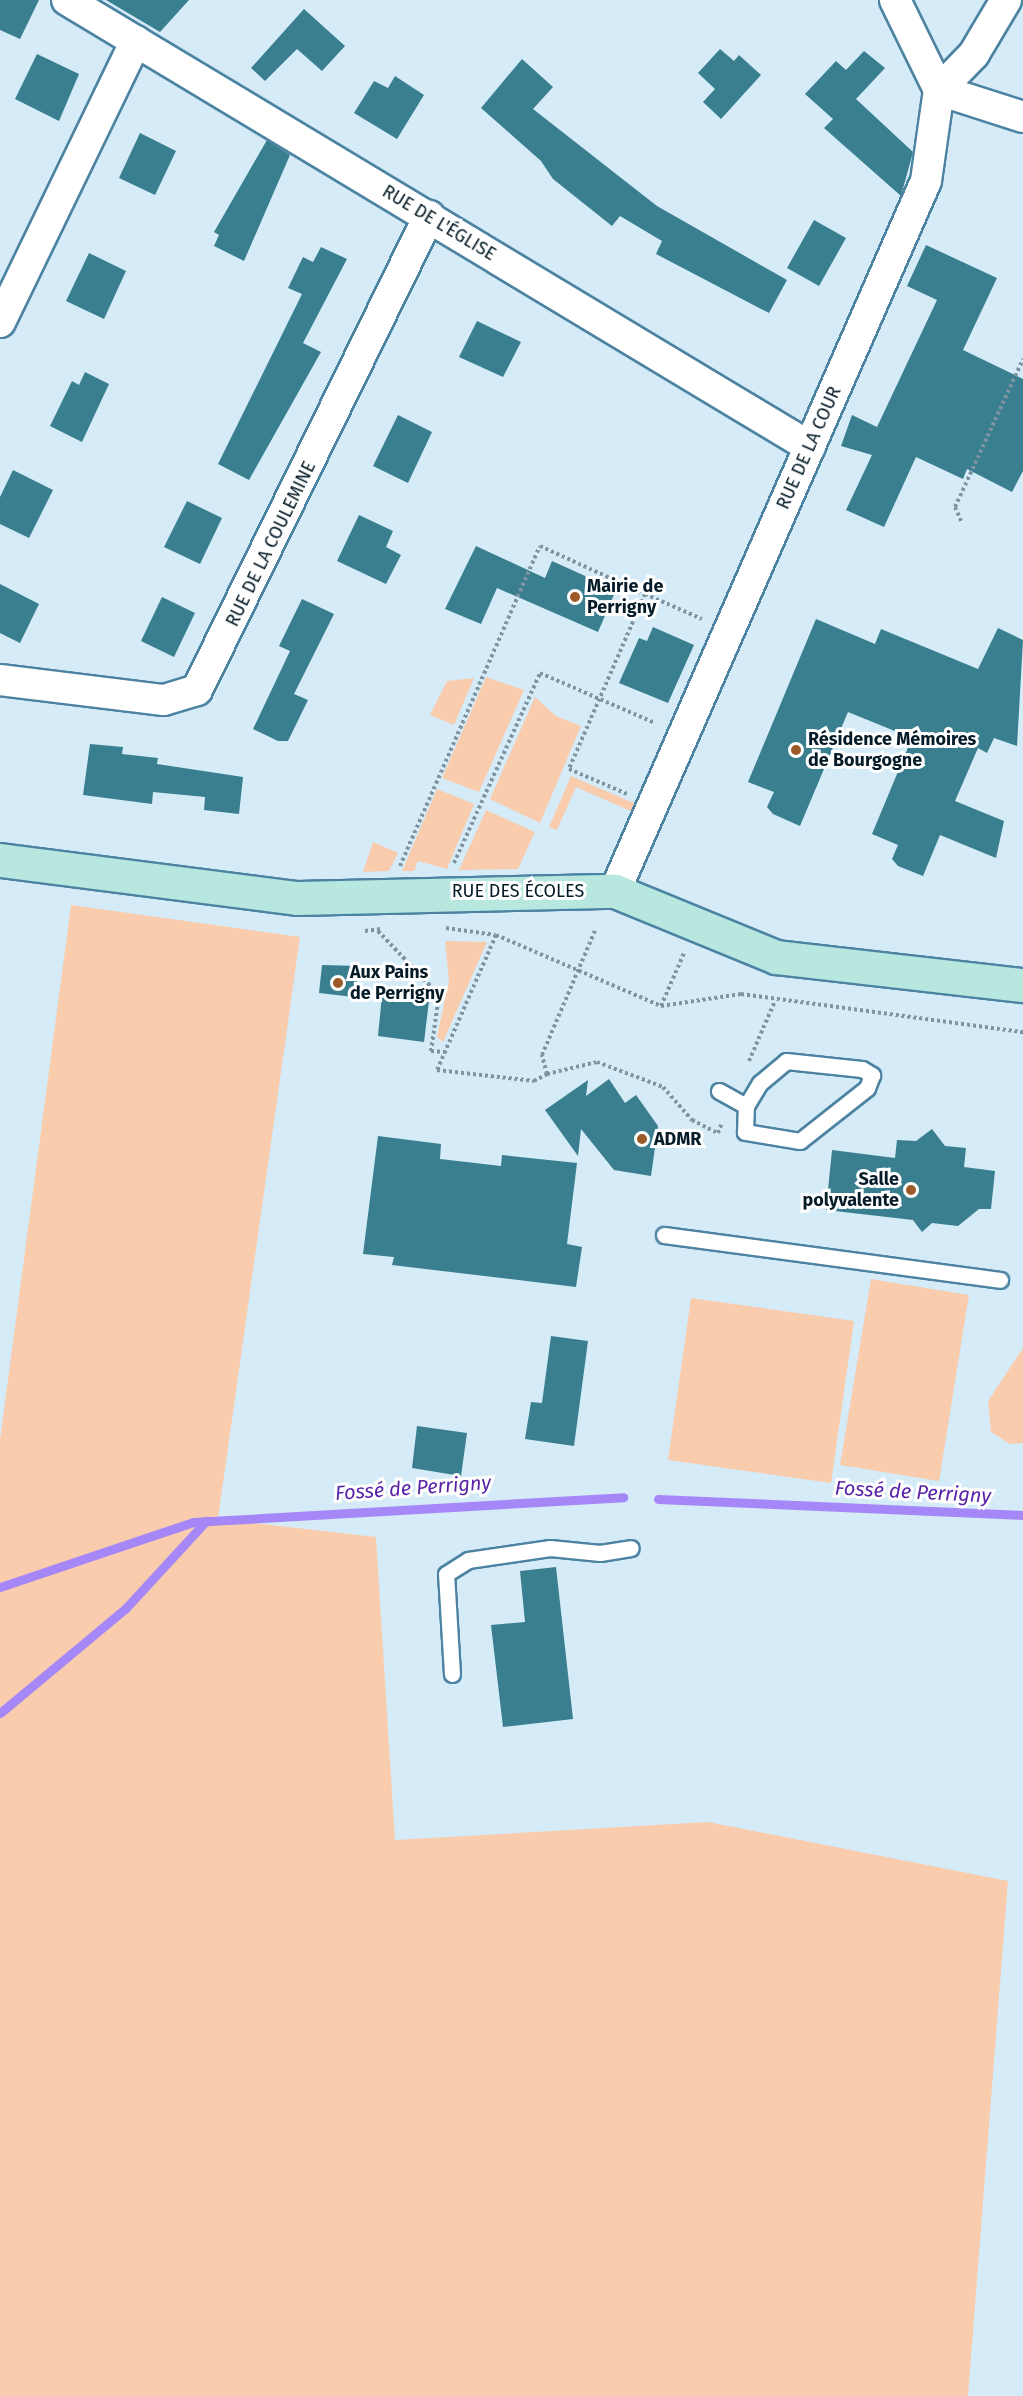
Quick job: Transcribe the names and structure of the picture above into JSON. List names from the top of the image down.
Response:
{
  "streets": {
    "main road": ["RUE DES ÉCOLES"],
    "street": ["RUE DE L'ÉGLISE", "RUE DE LA COUR", "RUE DE LA COULEMINE"]
  },
  "crossings": [
    ["RUE DE L'ÉGLISE", "RUE DE LA COUR"],
    ["RUE DE L'ÉGLISE", "RUE DE LA COULEMINE"],
    ["RUE DE LA COUR", "RUE DES ÉCOLES"]
  ],
  "water": ["Fossé de Perrigny"],
  "places": [
    "Mairie de Perrigny",
    "Résidence Mémoires de Bourgogne",
    "Aux Pains de Perrigny",
    "ADMR",
    "Salle polyvalente"
  ]
}
